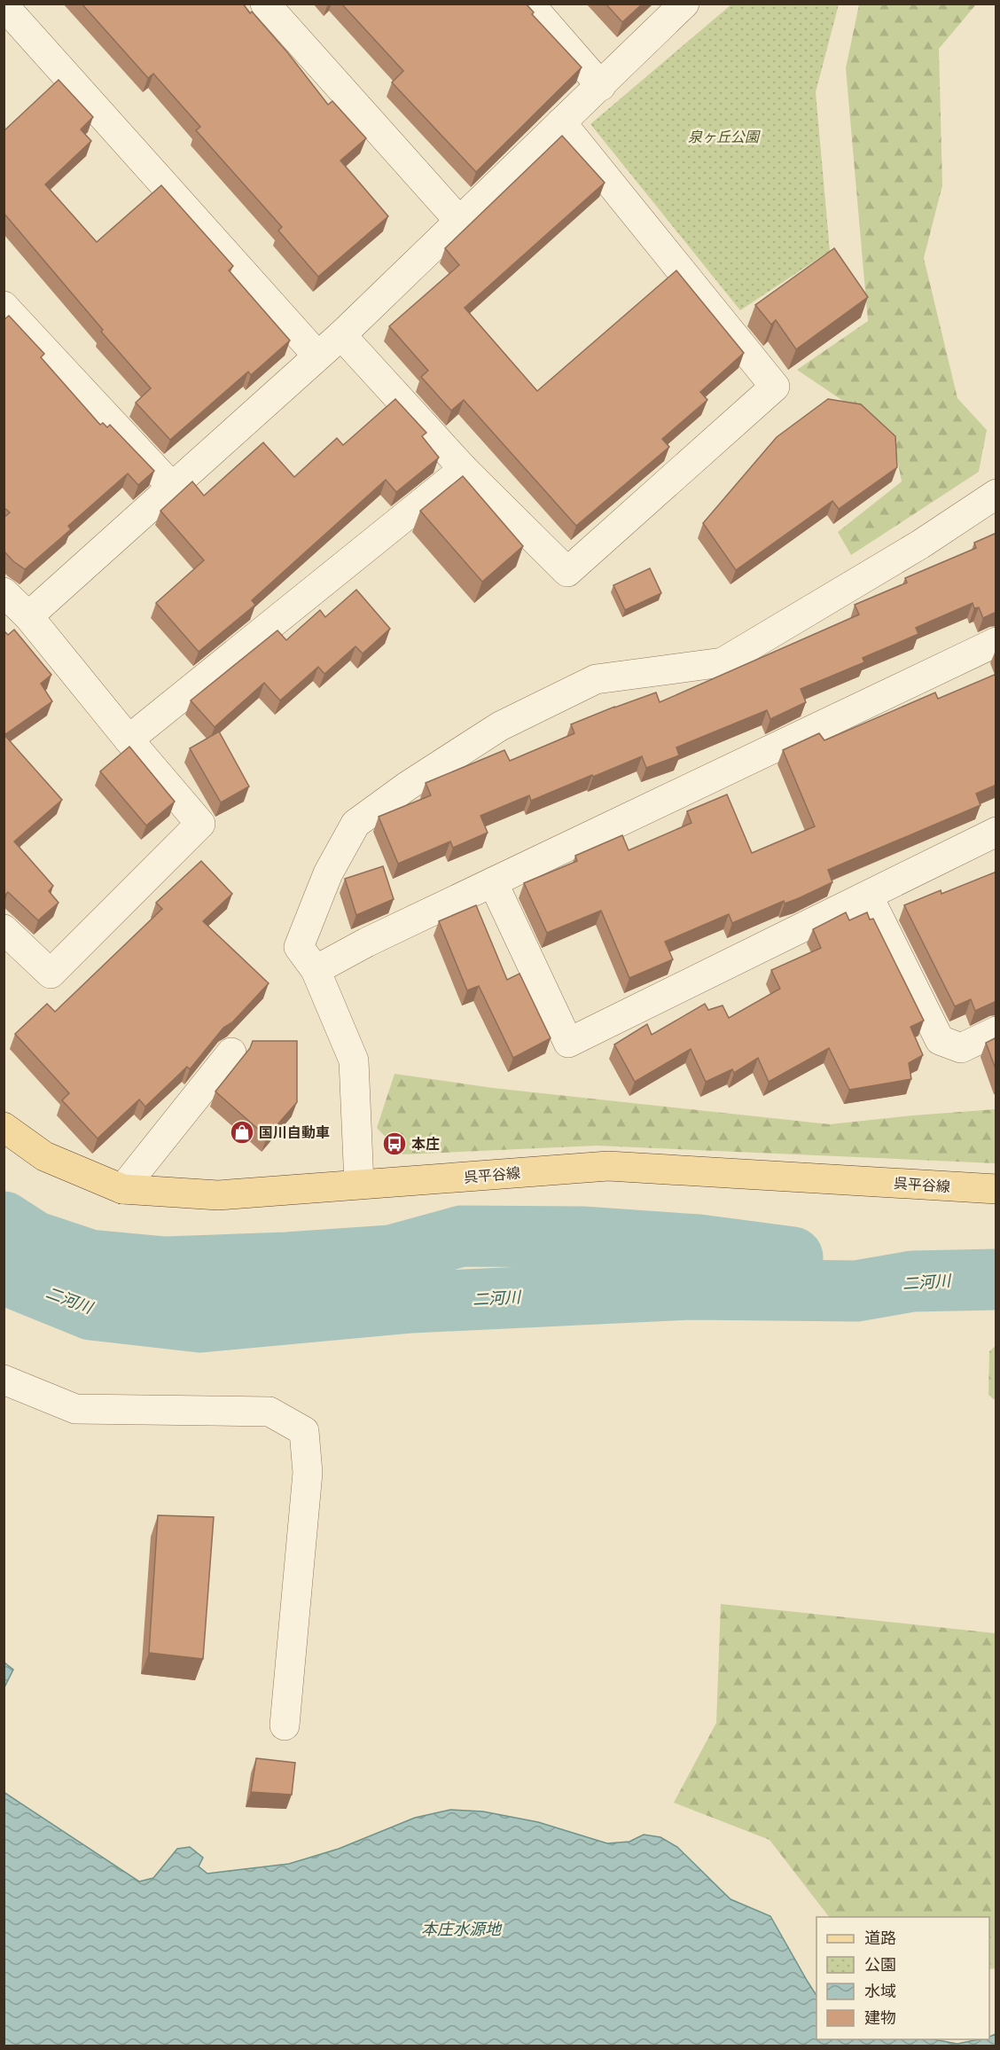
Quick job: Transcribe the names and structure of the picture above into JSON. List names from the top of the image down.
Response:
{
  "streets": {
    "main road": ["呉平谷線"]
  },
  "water": ["二河川", "本庄水源地"],
  "parks": ["泉ヶ丘公園"],
  "places": {
    "shop": ["国川自動車"],
    "bus stop": ["本庄"]
  },
  "legend": [
    "道路",
    "公園",
    "水域",
    "建物"
  ]
}
